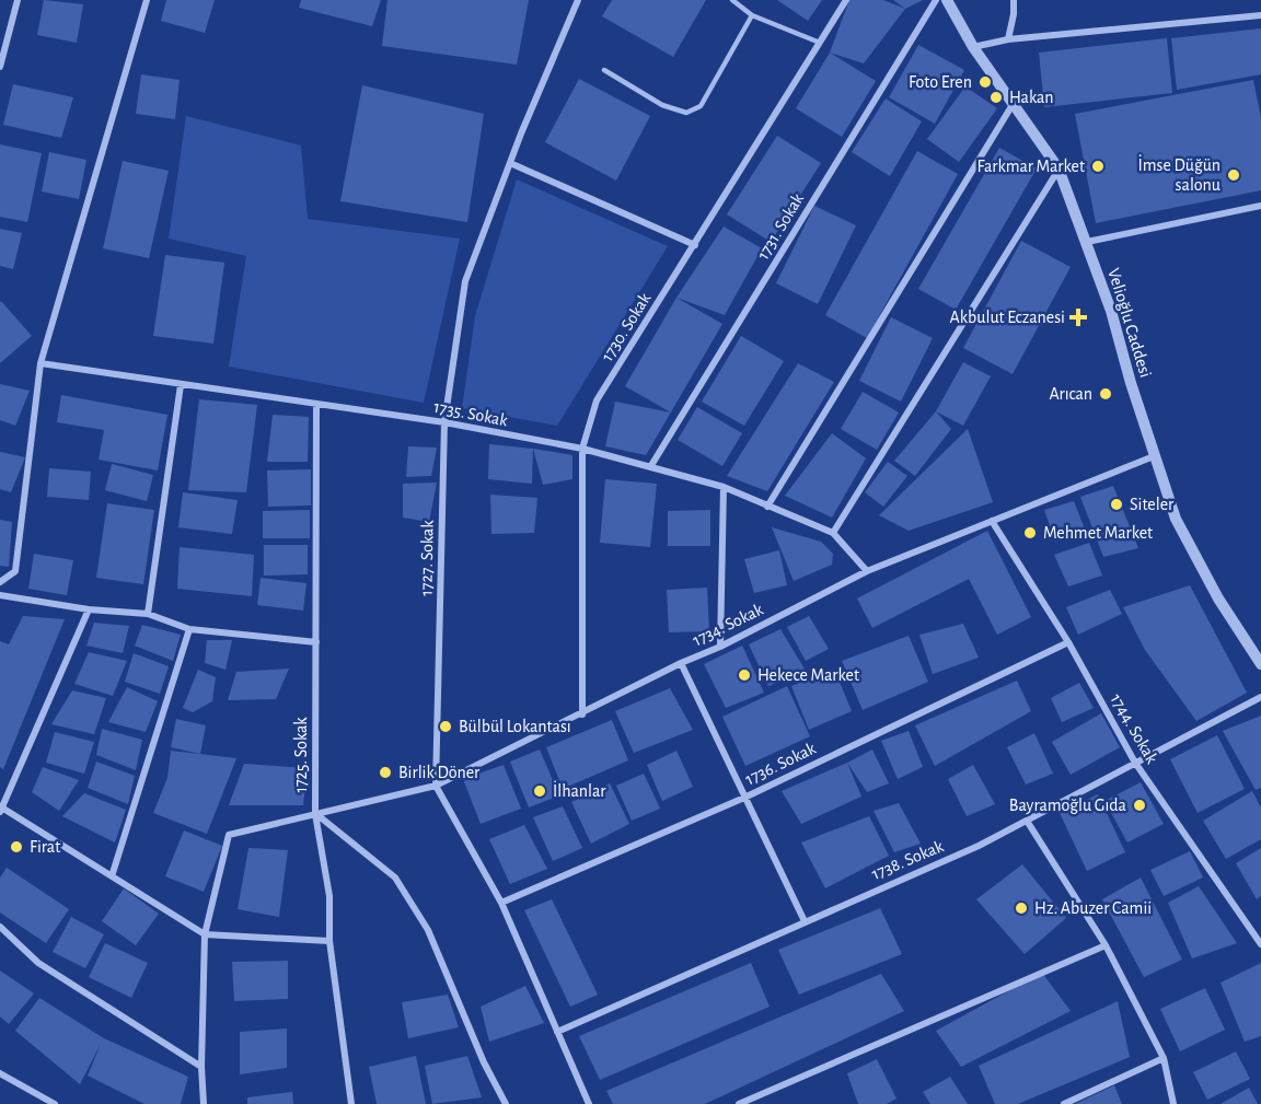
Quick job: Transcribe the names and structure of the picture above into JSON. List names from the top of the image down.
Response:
{
  "streets": {
    "street": [
      "1731. Sokak",
      "Velioğlu Caddesi",
      "1730. Sokak",
      "1735. Sokak",
      "1727. Sokak",
      "1734. Sokak",
      "1744. Sokak",
      "1725. Sokak",
      "1736. Sokak",
      "1738. Sokak"
    ]
  },
  "crossings": [
    ["1731. Sokak", "1735. Sokak"],
    ["Velioğlu Caddesi", "1734. Sokak"],
    ["1730. Sokak", "1735. Sokak"],
    ["1730. Sokak", "1734. Sokak"],
    ["1735. Sokak", "1727. Sokak"],
    ["1735. Sokak", "1734. Sokak"],
    ["1735. Sokak", "1725. Sokak"],
    ["1727. Sokak", "1734. Sokak"],
    ["1734. Sokak", "1744. Sokak"],
    ["1734. Sokak", "1725. Sokak"],
    ["1744. Sokak", "1736. Sokak"],
    ["1744. Sokak", "1738. Sokak"]
  ],
  "places": {
    "other": [
      "Foto Eren",
      "Hakan",
      "Farkmar Market",
      "İmse Düğün salonu",
      "Arıcan",
      "Siteler",
      "Mehmet Market",
      "Hekece Market",
      "Bülbül Lokantası",
      "Birlik Döner",
      "İlhanlar",
      "Bayramoğlu Gıda",
      "Firat",
      "Hz. Abuzer Camii"
    ],
    "health": ["Akbulut Eczanesi"]
  }
}
